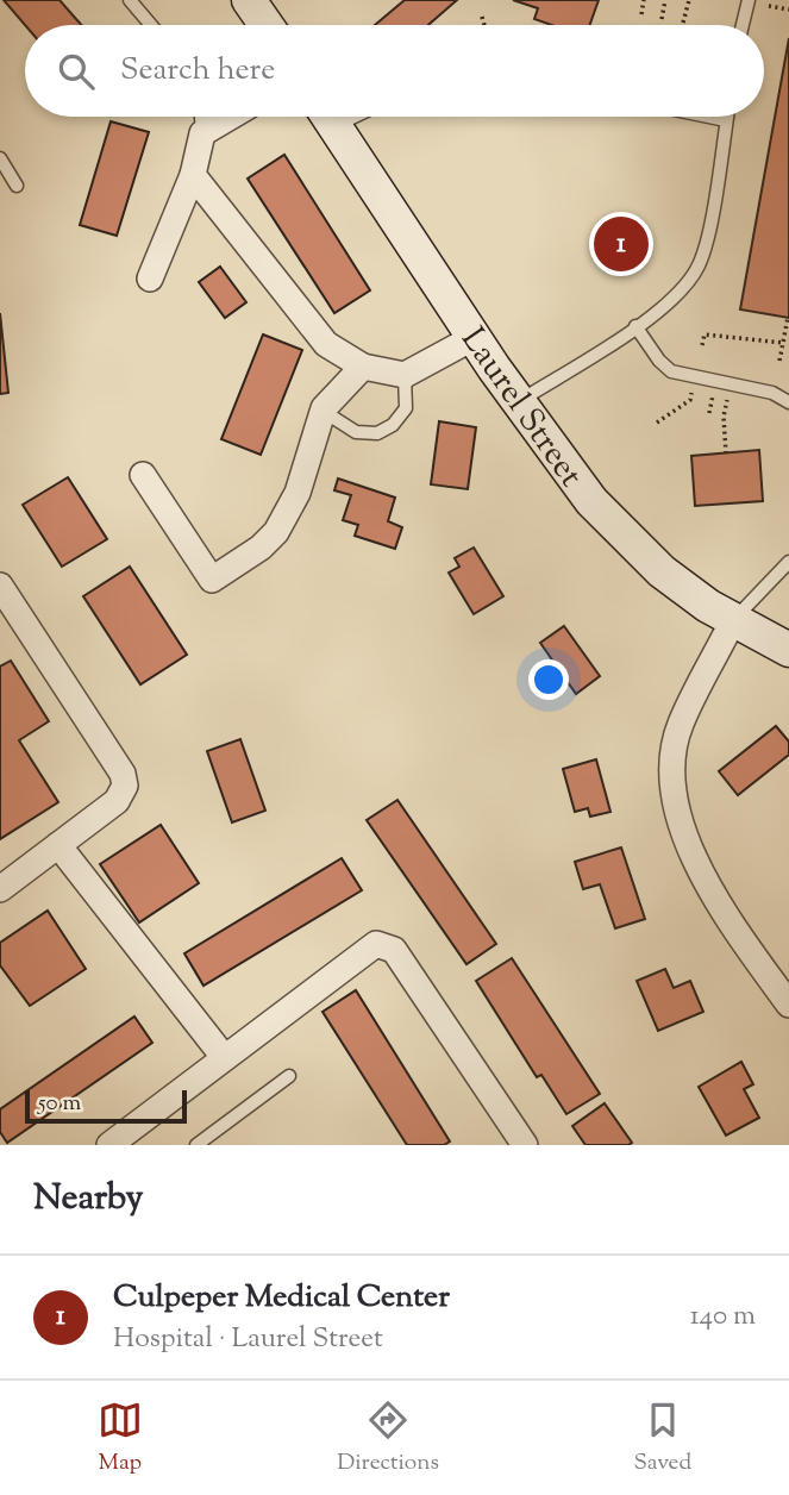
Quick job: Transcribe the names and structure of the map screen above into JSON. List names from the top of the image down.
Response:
{
  "streets": {
    "street": ["Laurel Street"]
  },
  "scale_bar": "50 m",
  "page": {
    "search": "Search here",
    "pins": "1",
    "scale": "50 m",
    "heading": "Nearby",
    "list": [
      {
        "mark": "1",
        "name": "Culpeper Medical Center",
        "note": "Hospital · Laurel Street",
        "value": "140 m"
      }
    ],
    "nav": ["Map", "Directions", "Saved"]
  }
}
